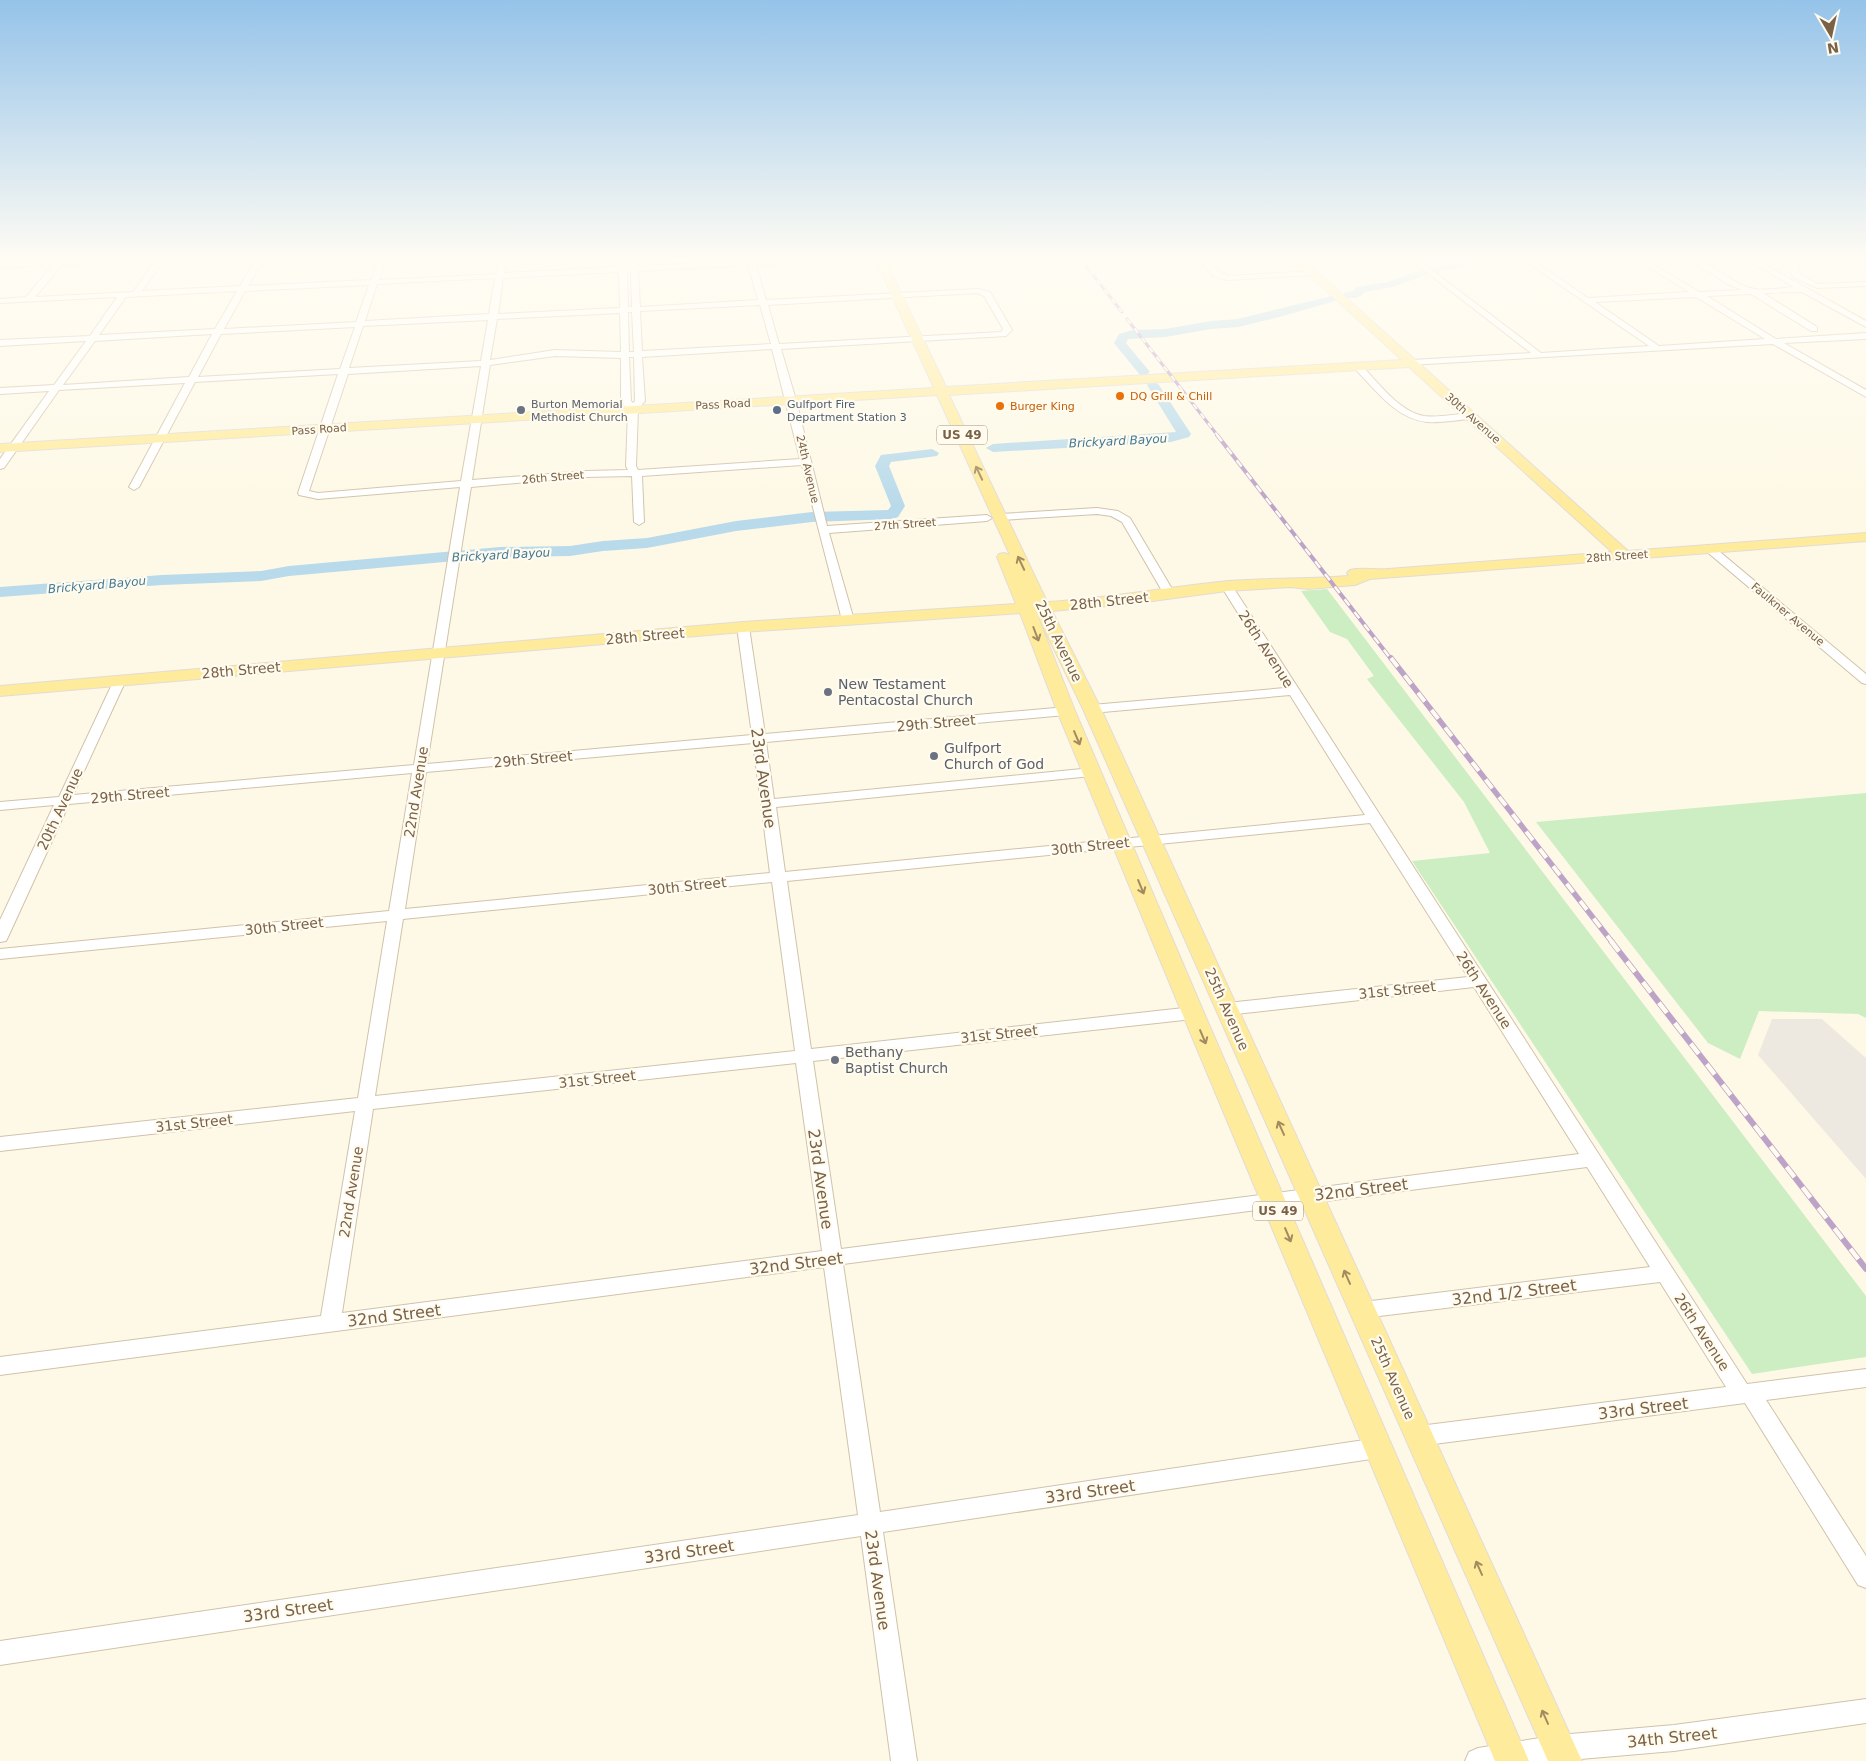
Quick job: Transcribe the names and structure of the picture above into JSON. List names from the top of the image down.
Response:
{
  "streets": {
    "main road": [
      "Pass Road",
      "30th Avenue",
      "US 49",
      "28th Street",
      "25th Avenue"
    ],
    "street": [
      "24th Avenue",
      "26th Street",
      "27th Street",
      "Faulkner Avenue",
      "26th Avenue",
      "29th Street",
      "23rd Avenue",
      "22nd Avenue",
      "20th Avenue",
      "30th Street",
      "31st Street",
      "32nd Street",
      "32nd 1/2 Street",
      "33rd Street",
      "34th Street"
    ]
  },
  "crossings": [
    ["Pass Road", "30th Avenue"],
    ["Pass Road", "24th Avenue"],
    ["Pass Road", "26th Street"],
    ["Pass Road", "25th Avenue"],
    ["Pass Road", "22nd Avenue"],
    ["30th Avenue", "28th Street"],
    ["24th Avenue", "26th Street"],
    ["24th Avenue", "27th Street"],
    ["24th Avenue", "28th Street"],
    ["26th Street", "22nd Avenue"],
    ["27th Street", "28th Street"],
    ["27th Street", "25th Avenue"],
    ["28th Street", "Faulkner Avenue"],
    ["28th Street", "25th Avenue"],
    ["28th Street", "26th Avenue"],
    ["28th Street", "23rd Avenue"],
    ["28th Street", "22nd Avenue"],
    ["28th Street", "20th Avenue"],
    ["25th Avenue", "29th Street"],
    ["25th Avenue", "30th Street"],
    ["25th Avenue", "31st Street"],
    ["25th Avenue", "32nd Street"],
    ["25th Avenue", "32nd 1/2 Street"],
    ["25th Avenue", "33rd Street"],
    ["25th Avenue", "34th Street"],
    ["26th Avenue", "30th Street"],
    ["26th Avenue", "31st Street"],
    ["26th Avenue", "32nd Street"],
    ["26th Avenue", "32nd 1/2 Street"],
    ["26th Avenue", "33rd Street"],
    ["29th Street", "23rd Avenue"],
    ["29th Street", "22nd Avenue"],
    ["29th Street", "20th Avenue"],
    ["23rd Avenue", "30th Street"],
    ["23rd Avenue", "31st Street"],
    ["23rd Avenue", "32nd Street"],
    ["23rd Avenue", "33rd Street"],
    ["22nd Avenue", "30th Street"],
    ["22nd Avenue", "31st Street"],
    ["22nd Avenue", "32nd Street"]
  ],
  "water": ["Brickyard Bayou"],
  "places": [
    "DQ Grill & Chill",
    "Burger King",
    "Burton Memorial Methodist Church",
    "Gulfport Fire Department Station 3",
    "New Testament Pentacostal Church",
    "Gulfport Church of God",
    "Bethany Baptist Church"
  ],
  "north": "bottom"
}
